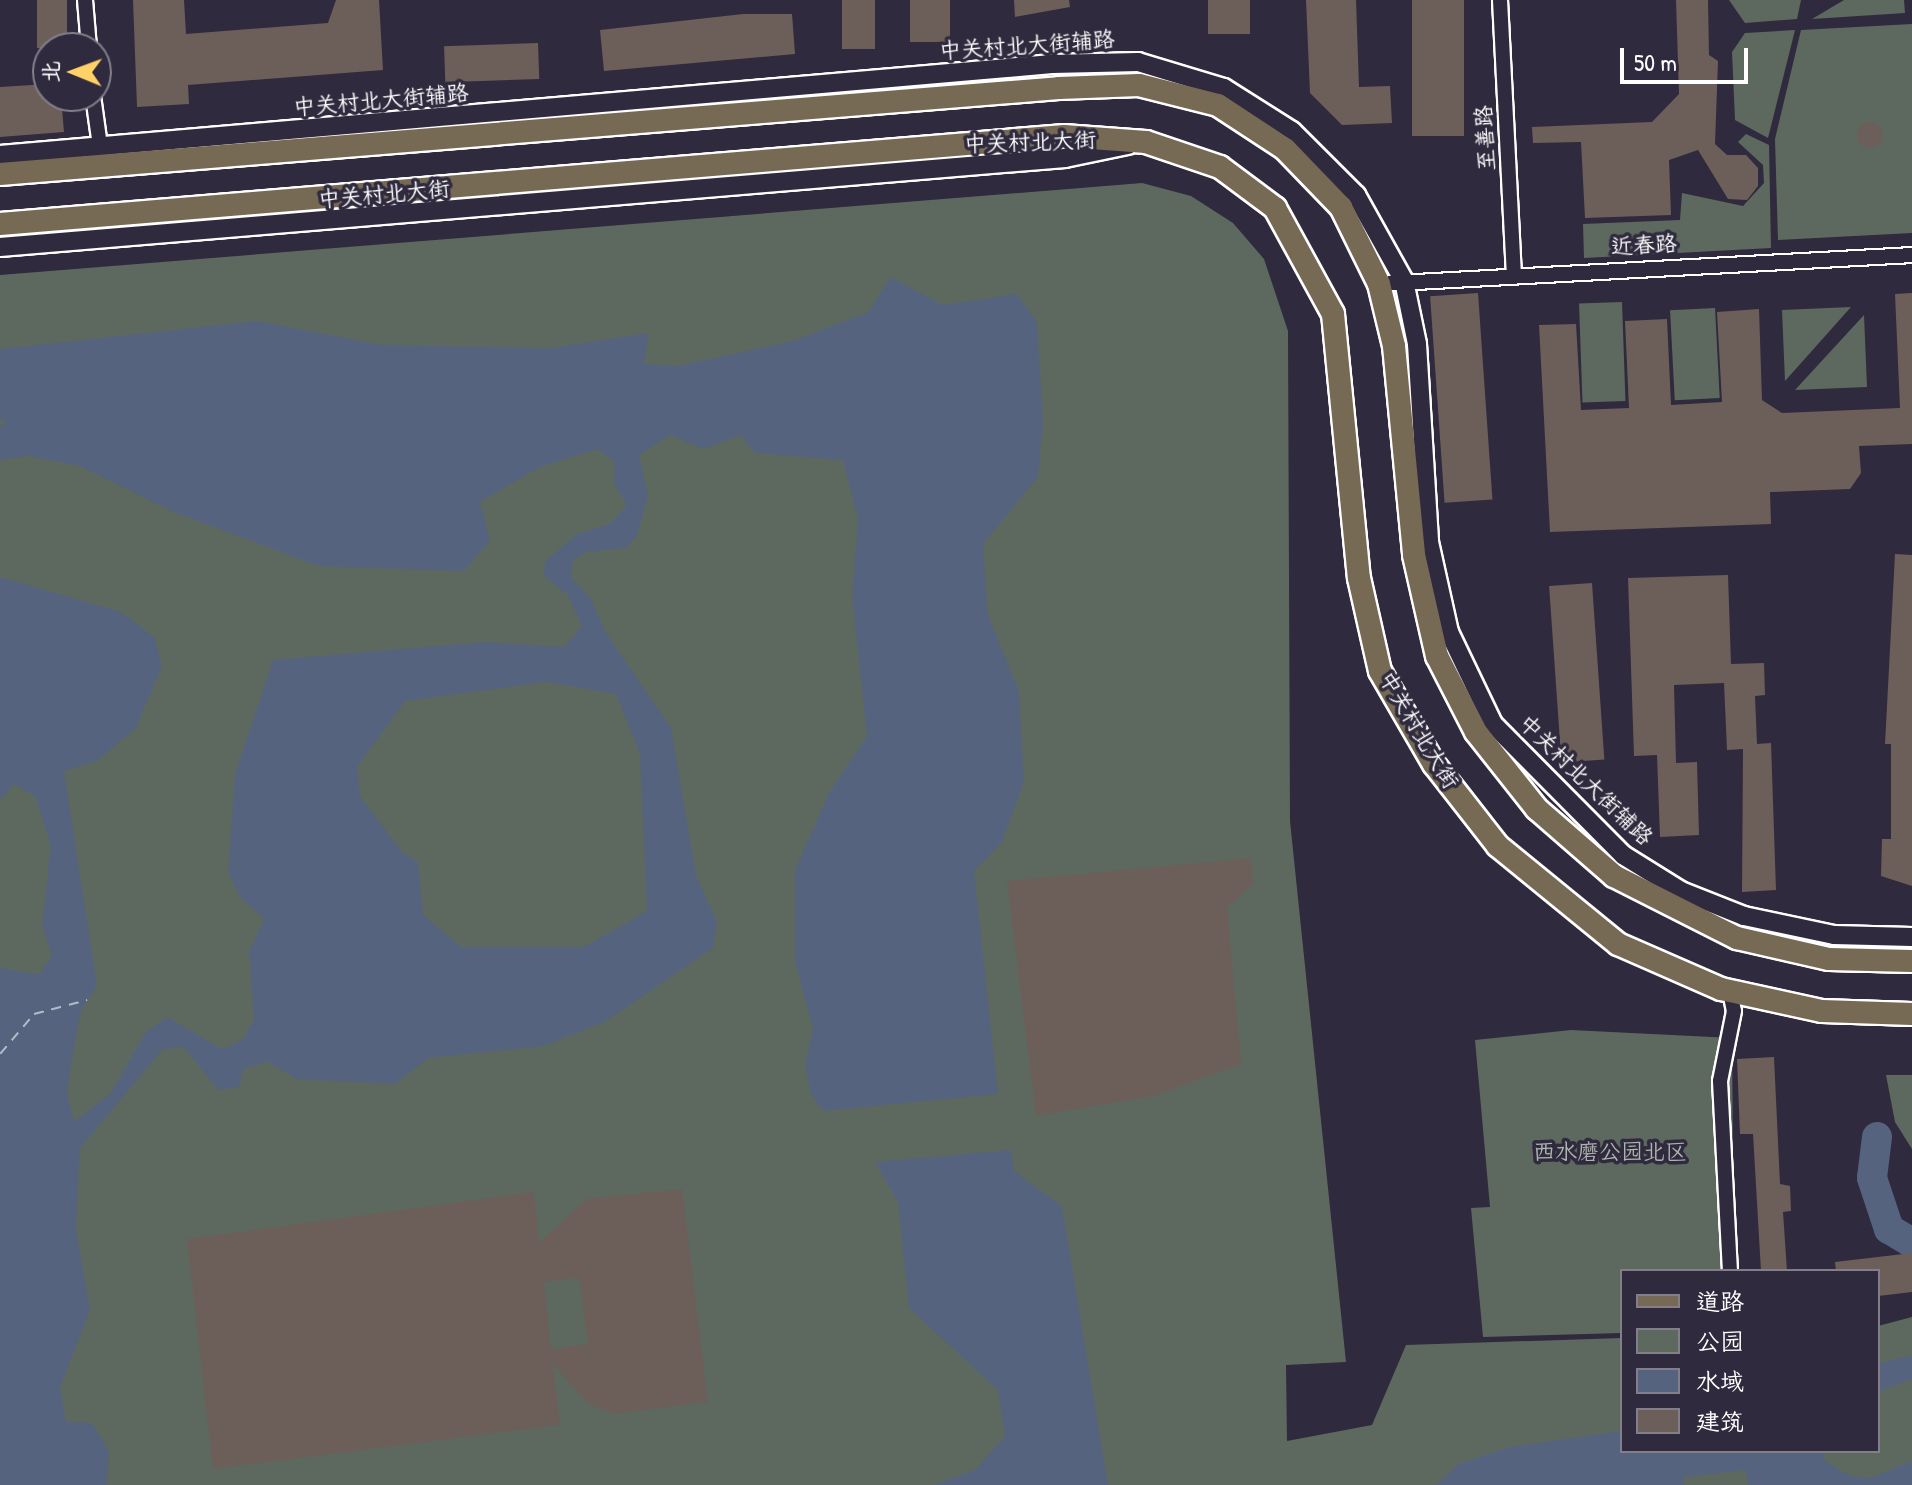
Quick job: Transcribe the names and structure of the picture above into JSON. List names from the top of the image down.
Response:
{
  "streets": {
    "main road": ["中关村北大街"],
    "street": ["中关村北大街辅路", "至善路", "近春路"]
  },
  "crossings": [
    ["中关村北大街辅路", "近春路"],
    ["至善路", "近春路"]
  ],
  "parks": ["西水磨公园北区"],
  "legend": [
    "道路",
    "公园",
    "水域",
    "建筑"
  ],
  "scale_bar": "50 m",
  "north": "left"
}
